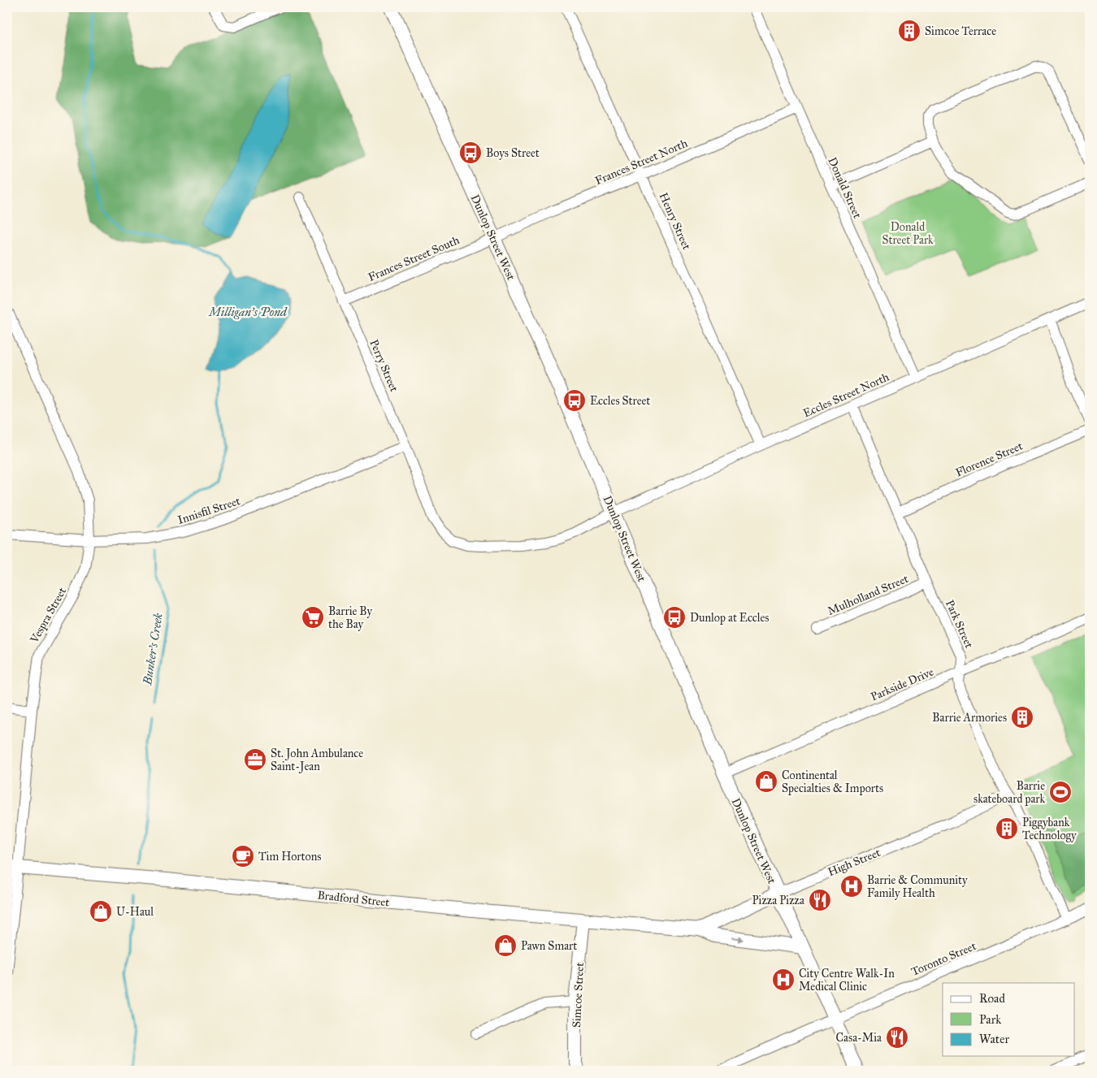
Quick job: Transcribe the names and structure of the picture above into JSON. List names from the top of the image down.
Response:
{
  "streets": {
    "main road": [
      "Dunlop Street West",
      "High Street",
      "Bradford Street",
      "Simcoe Street"
    ],
    "street": [
      "Frances Street North",
      "Donald Street",
      "Henry Street",
      "Frances Street South",
      "Perry Street",
      "Eccles Street North",
      "Florence Street",
      "Innisfil Street",
      "Mulholland Street",
      "Vespra Street",
      "Park Street",
      "Parkside Drive",
      "Toronto Street"
    ]
  },
  "crossings": [
    ["Frances Street North", "Donald Street"],
    ["Frances Street North", "Henry Street"],
    ["Frances Street North", "Dunlop Street West"],
    ["Frances Street North", "Frances Street South"],
    ["Donald Street", "Eccles Street North"],
    ["Henry Street", "Eccles Street North"],
    ["Dunlop Street West", "Frances Street South"],
    ["Dunlop Street West", "Eccles Street North"],
    ["Dunlop Street West", "Parkside Drive"],
    ["Dunlop Street West", "High Street"],
    ["Dunlop Street West", "Toronto Street"],
    ["Frances Street South", "Perry Street"],
    ["Perry Street", "Eccles Street North"],
    ["Perry Street", "Innisfil Street"],
    ["Eccles Street North", "Park Street"],
    ["Florence Street", "Park Street"],
    ["Innisfil Street", "Vespra Street"],
    ["Mulholland Street", "Park Street"],
    ["Vespra Street", "Bradford Street"],
    ["Park Street", "Parkside Drive"],
    ["Park Street", "High Street"],
    ["Park Street", "Toronto Street"],
    ["High Street", "Bradford Street"],
    ["Bradford Street", "Simcoe Street"]
  ],
  "water": ["Milligan's Pond", "Bunker's Creek"],
  "parks": ["Donald Street Park"],
  "places": {
    "building": ["Simcoe Terrace", "Barrie Armories", "Piggybank Technology"],
    "bus stop": ["Boys Street", "Eccles Street", "Dunlop at Eccles"],
    "supermarket": ["Barrie By the Bay"],
    "office": ["St. John Ambulance Saint-Jean"],
    "shop": ["Continental Specialties & Imports", "U-Haul", "Pawn Smart"],
    "sports": ["Barrie skateboard park"],
    "cafe": ["Tim Hortons"],
    "hospital": ["Barrie & Community Family Health", "City Centre Walk-In Medical Clinic"],
    "restaurant": ["Pizza Pizza", "Casa-Mia"]
  },
  "legend": ["Road", "Park", "Water"]
}
